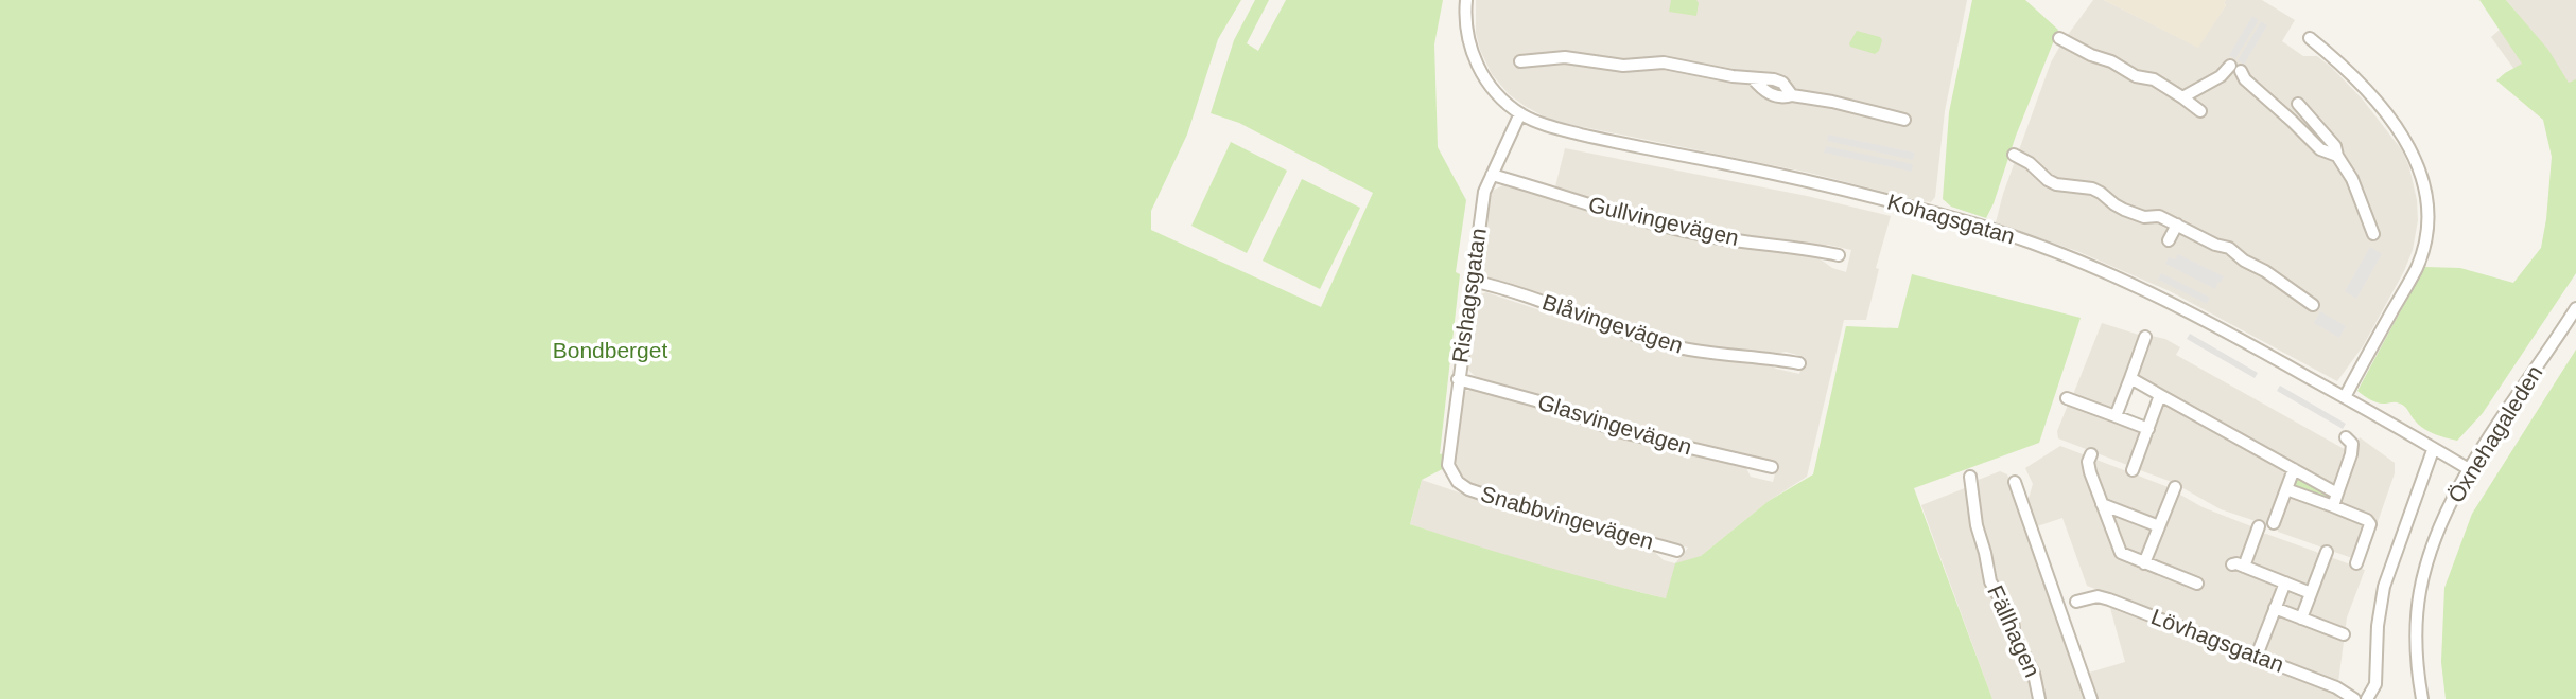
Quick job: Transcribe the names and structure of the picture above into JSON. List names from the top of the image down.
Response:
{
  "streets": {
    "street": [
      "Kohagsgatan",
      "Gullvingevägen",
      "Rishagsgatan",
      "Blåvingevägen",
      "Glasvingevägen",
      "Öxnehagaleden",
      "Snabbvingevägen",
      "Fällhagen",
      "Lövhagsgatan"
    ]
  },
  "crossings": [
    ["Kohagsgatan", "Rishagsgatan"],
    ["Kohagsgatan", "Öxnehagaleden"],
    ["Gullvingevägen", "Rishagsgatan"],
    ["Rishagsgatan", "Blåvingevägen"],
    ["Rishagsgatan", "Glasvingevägen"],
    ["Rishagsgatan", "Snabbvingevägen"]
  ],
  "parks": ["Bondberget"]
}
